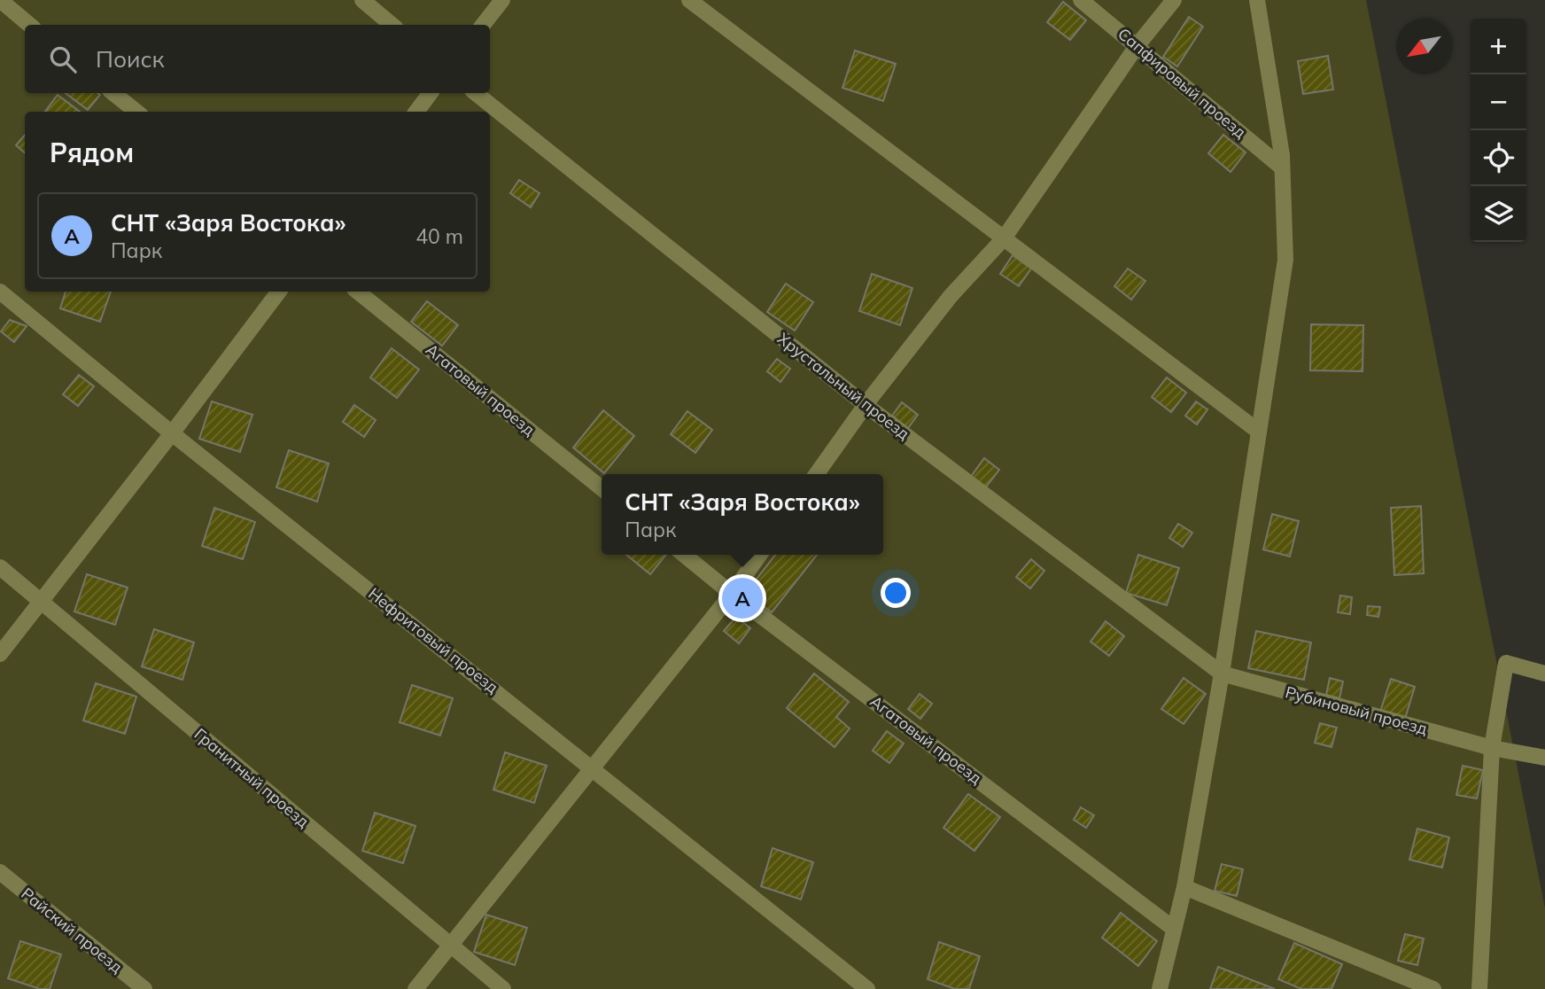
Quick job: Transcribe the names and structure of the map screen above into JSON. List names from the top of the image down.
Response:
{
  "streets": {
    "street": [
      "Сапфировый проезд",
      "Хрустальный проезд",
      "Агатовый проезд",
      "Нефритовый проезд",
      "Рубиновый проезд",
      "Гранитный проезд",
      "Райский проезд"
    ]
  },
  "crossings": [
    ["Хрустальный проезд", "Рубиновый проезд"]
  ],
  "north": "bottom left",
  "page": {
    "map_buttons": ["+", "−"],
    "search": "Поиск",
    "heading": "Рядом",
    "list": [
      {
        "mark": "A",
        "name": "СНТ «Заря Востока»",
        "note": "Парк",
        "value": "40 m"
      }
    ],
    "popup": ["СНТ «Заря Востока»", "Парк"],
    "pins": "A"
  }
}
